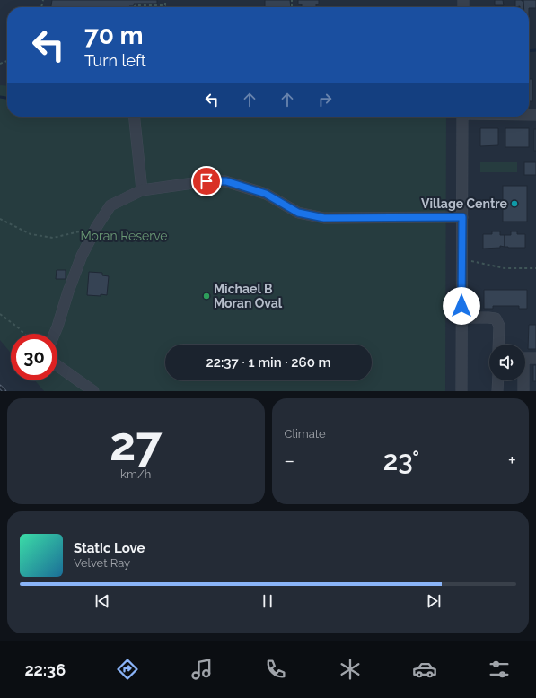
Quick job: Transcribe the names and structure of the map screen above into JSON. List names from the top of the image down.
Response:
{
  "parks": ["Moran Reserve"],
  "places": ["Village Centre", "Michael B Moran Oval"],
  "page": {
    "turn": ["70 m", "Turn left"],
    "limit": "30",
    "trip": "22:37 · 1 min · 260 m",
    "tile": [
      ["27", "km/h"],
      "Climate"
    ],
    "heat": ["−", "23°", "+"],
    "song": ["Static Love", "Velvet Ray"],
    "tabs": "22:36"
  }
}
